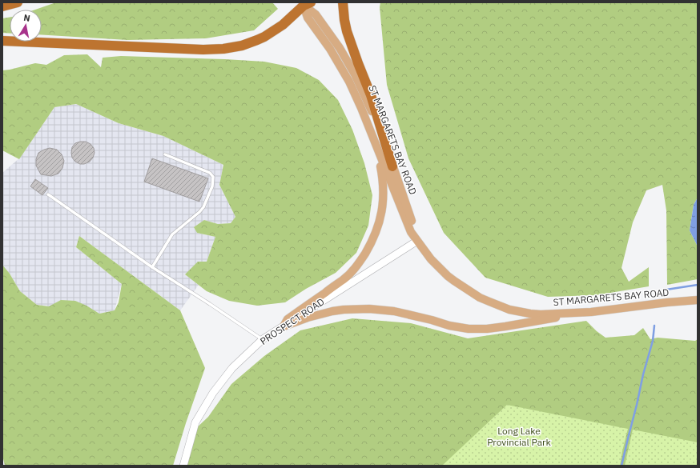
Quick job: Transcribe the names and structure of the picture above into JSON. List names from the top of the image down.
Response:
{
  "streets": {
    "main road": ["ST MARGARETS BAY ROAD", "PROSPECT ROAD"]
  },
  "crossings": [
    ["ST MARGARETS BAY ROAD", "PROSPECT ROAD"]
  ],
  "parks": ["Long Lake Provincial Park"],
  "north": "top"
}
